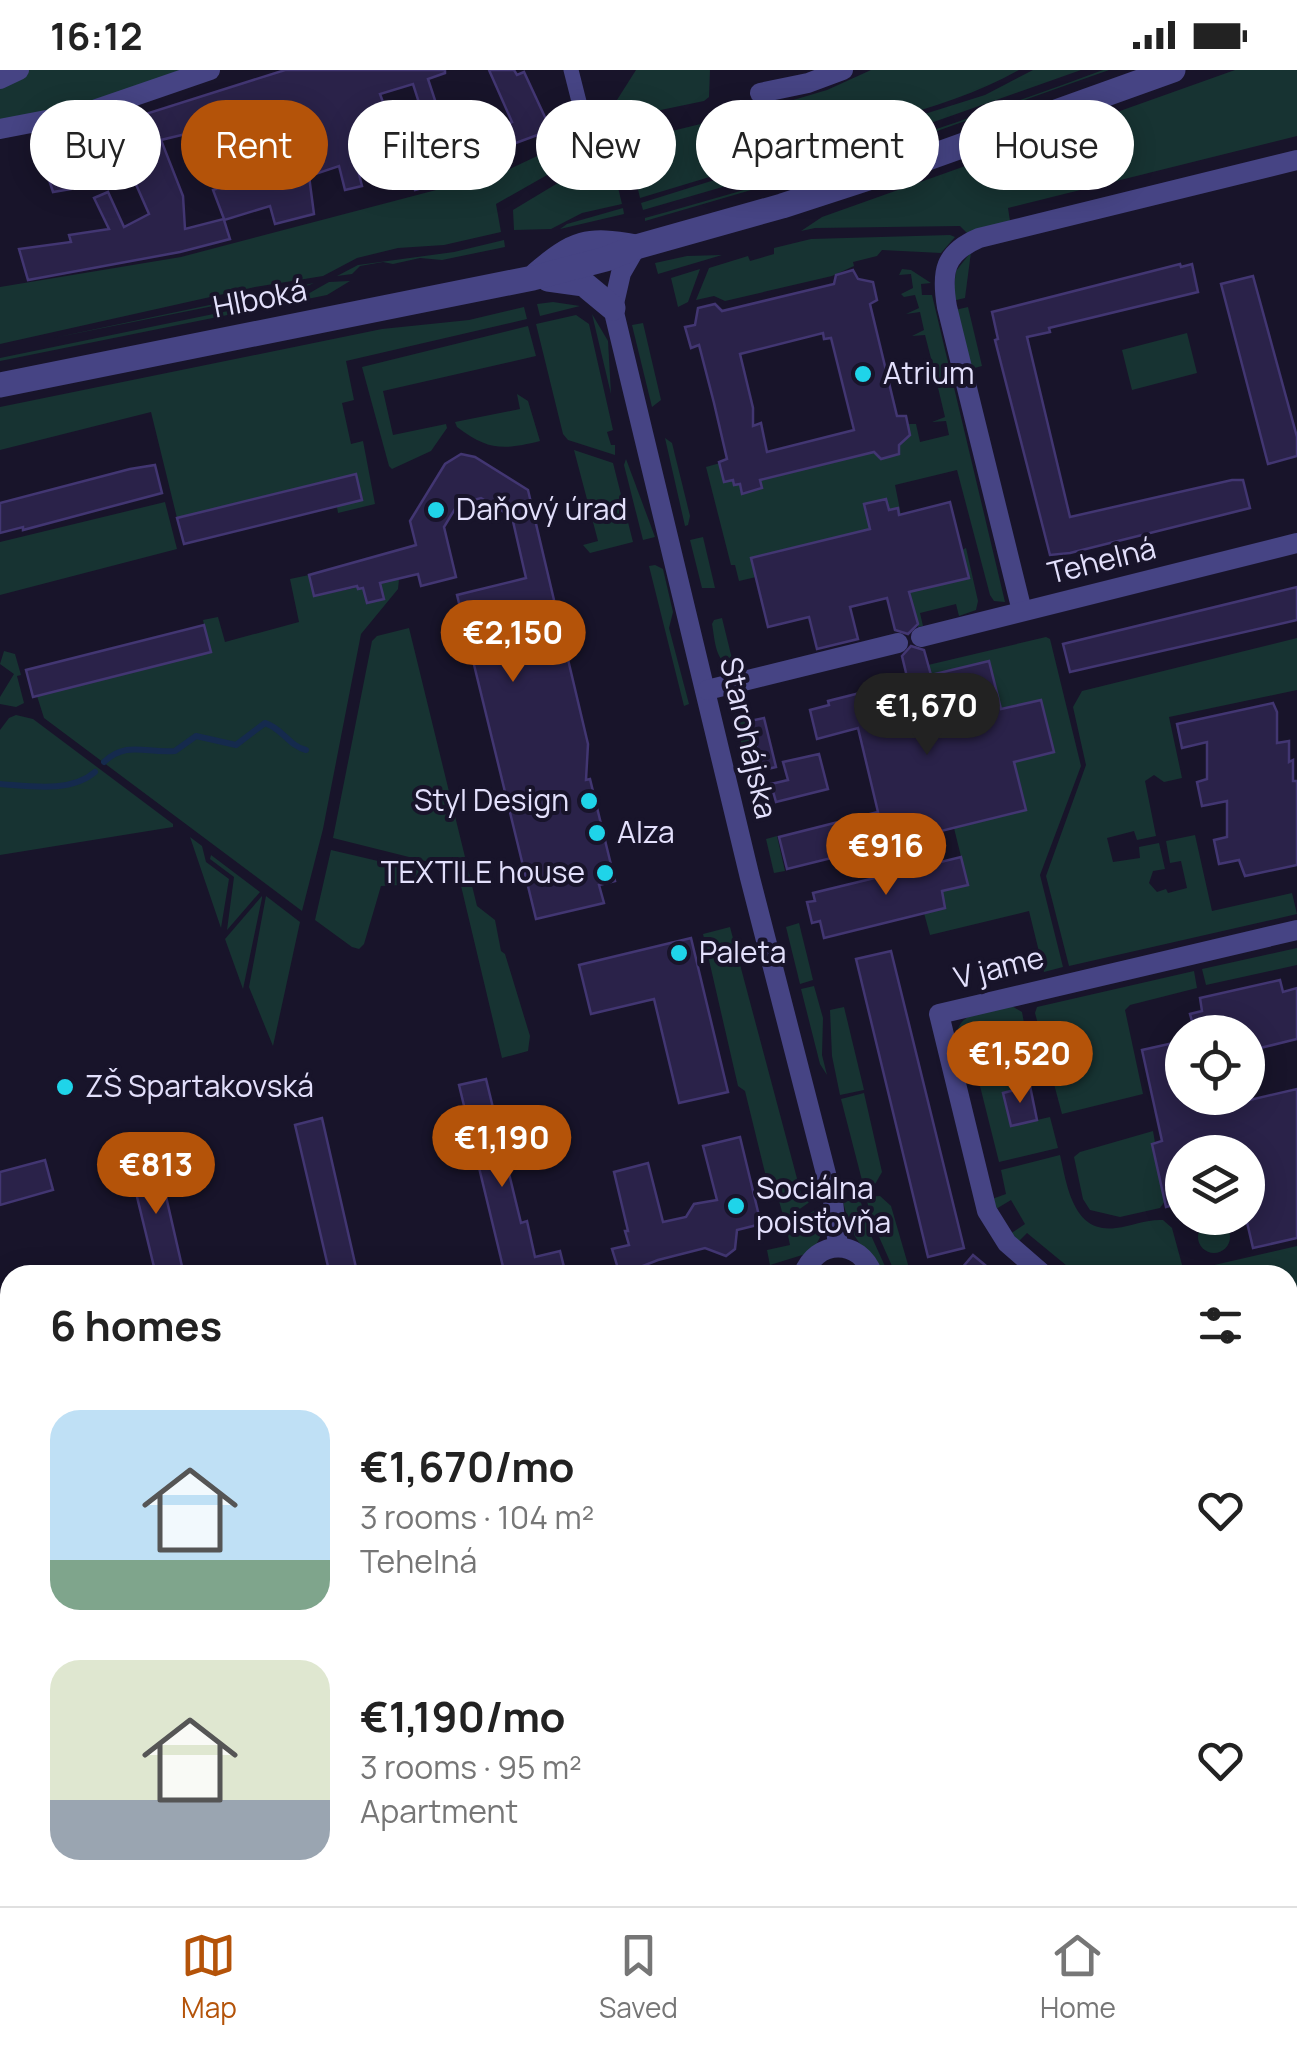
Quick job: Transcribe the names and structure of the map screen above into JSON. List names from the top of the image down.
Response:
{
  "streets": {
    "street": [
      "Hlboká",
      "Tehelná",
      "Starohájska",
      "V jame"
    ]
  },
  "crossings": [
    ["Hlboká", "Starohájska"]
  ],
  "places": [
    "Atrium",
    "Daňový úrad",
    "Styl Design",
    "Alza",
    "TEXTILE house",
    "Paleta",
    "ZŠ Spartakovská",
    "Sociálna poisťovňa"
  ],
  "page": {
    "status": "16:12",
    "chip": [
      "Buy",
      "Rent",
      "Filters",
      "New",
      "Apartment",
      "House"
    ],
    "price": [
      "€2,150",
      "€1,670",
      "€916",
      "€1,520",
      "€1,190",
      "€813"
    ],
    "heading": "6 homes",
    "list": [
      {
        "name": "€1,670/mo",
        "note": "3 rooms · 104 m² · Tehelná"
      },
      {
        "name": "€1,190/mo",
        "note": "3 rooms · 95 m² · Apartment"
      }
    ],
    "tabs": ["Map", "Saved", "Home"]
  }
}
